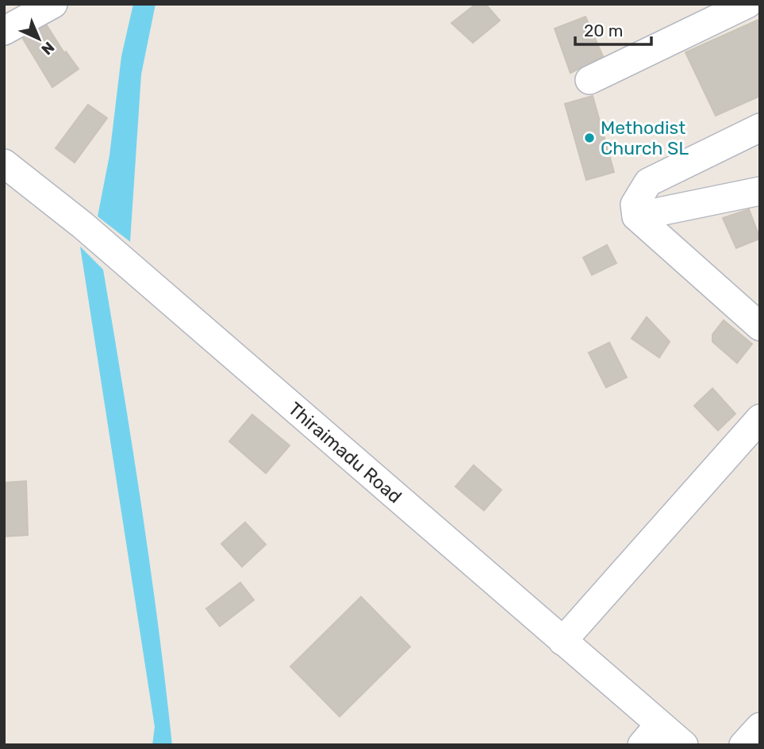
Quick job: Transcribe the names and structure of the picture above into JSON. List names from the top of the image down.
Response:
{
  "streets": {
    "street": ["Thiraimadu Road"]
  },
  "places": ["Methodist Church SL"],
  "scale_bar": "20 m",
  "north": "bottom right"
}
